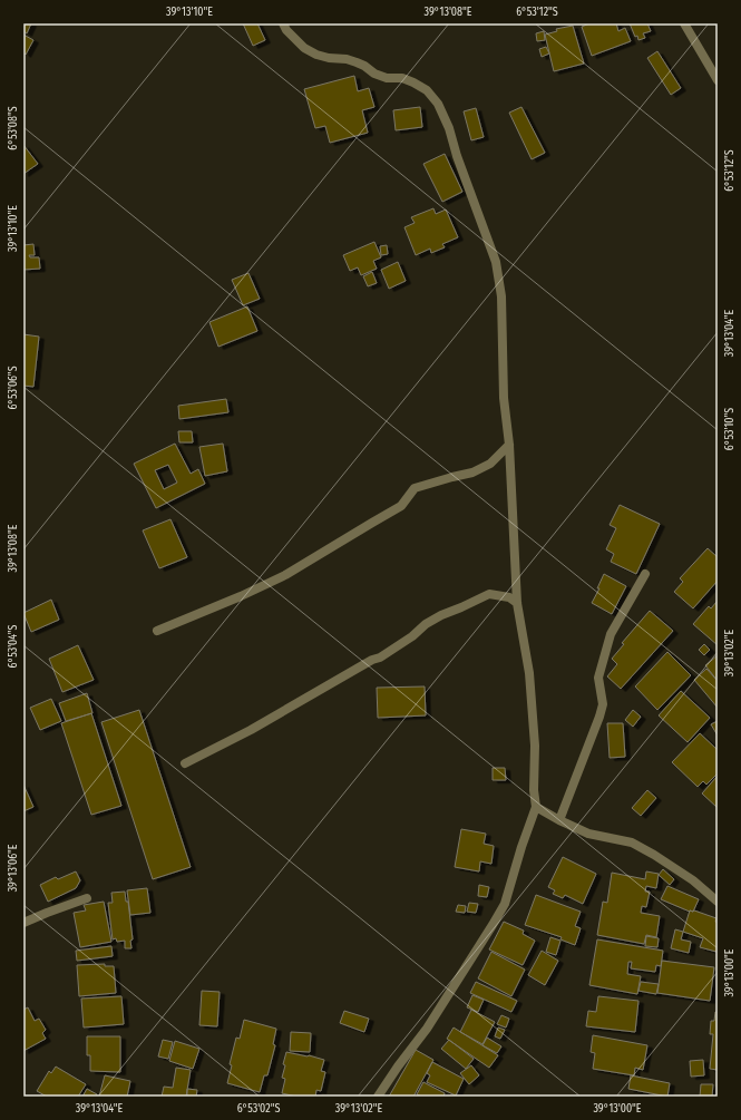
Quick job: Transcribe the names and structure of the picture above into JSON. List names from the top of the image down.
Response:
{
  "coordinates": [
    "39°13'10\"E",
    "39°13'08\"E",
    "6°53'12\"S",
    "6°53'08\"S",
    "39°13'04\"E",
    "6°53'06\"S",
    "6°53'10\"S",
    "6°53'04\"S",
    "39°13'02\"E",
    "39°13'06\"E",
    "39°13'00\"E",
    "6°53'02\"S"
  ]
}
